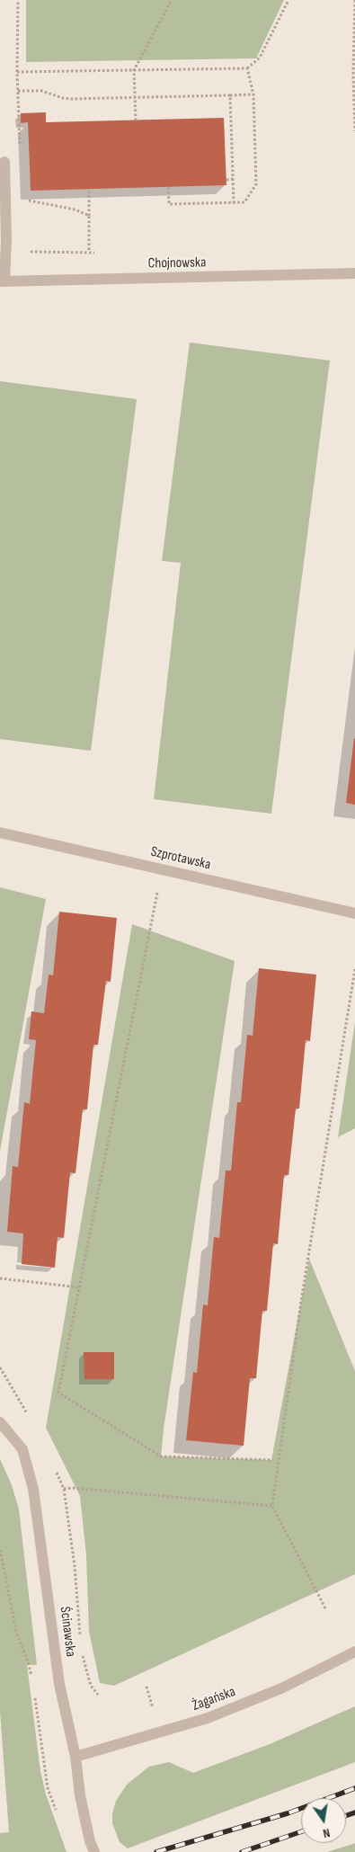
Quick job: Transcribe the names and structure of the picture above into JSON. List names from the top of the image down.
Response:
{
  "streets": {
    "street": [
      "Chojnowska",
      "Szprotawska",
      "Ścinawska",
      "Żagańska"
    ]
  },
  "crossings": [
    ["Ścinawska", "Żagańska"]
  ],
  "north": "bottom"
}
